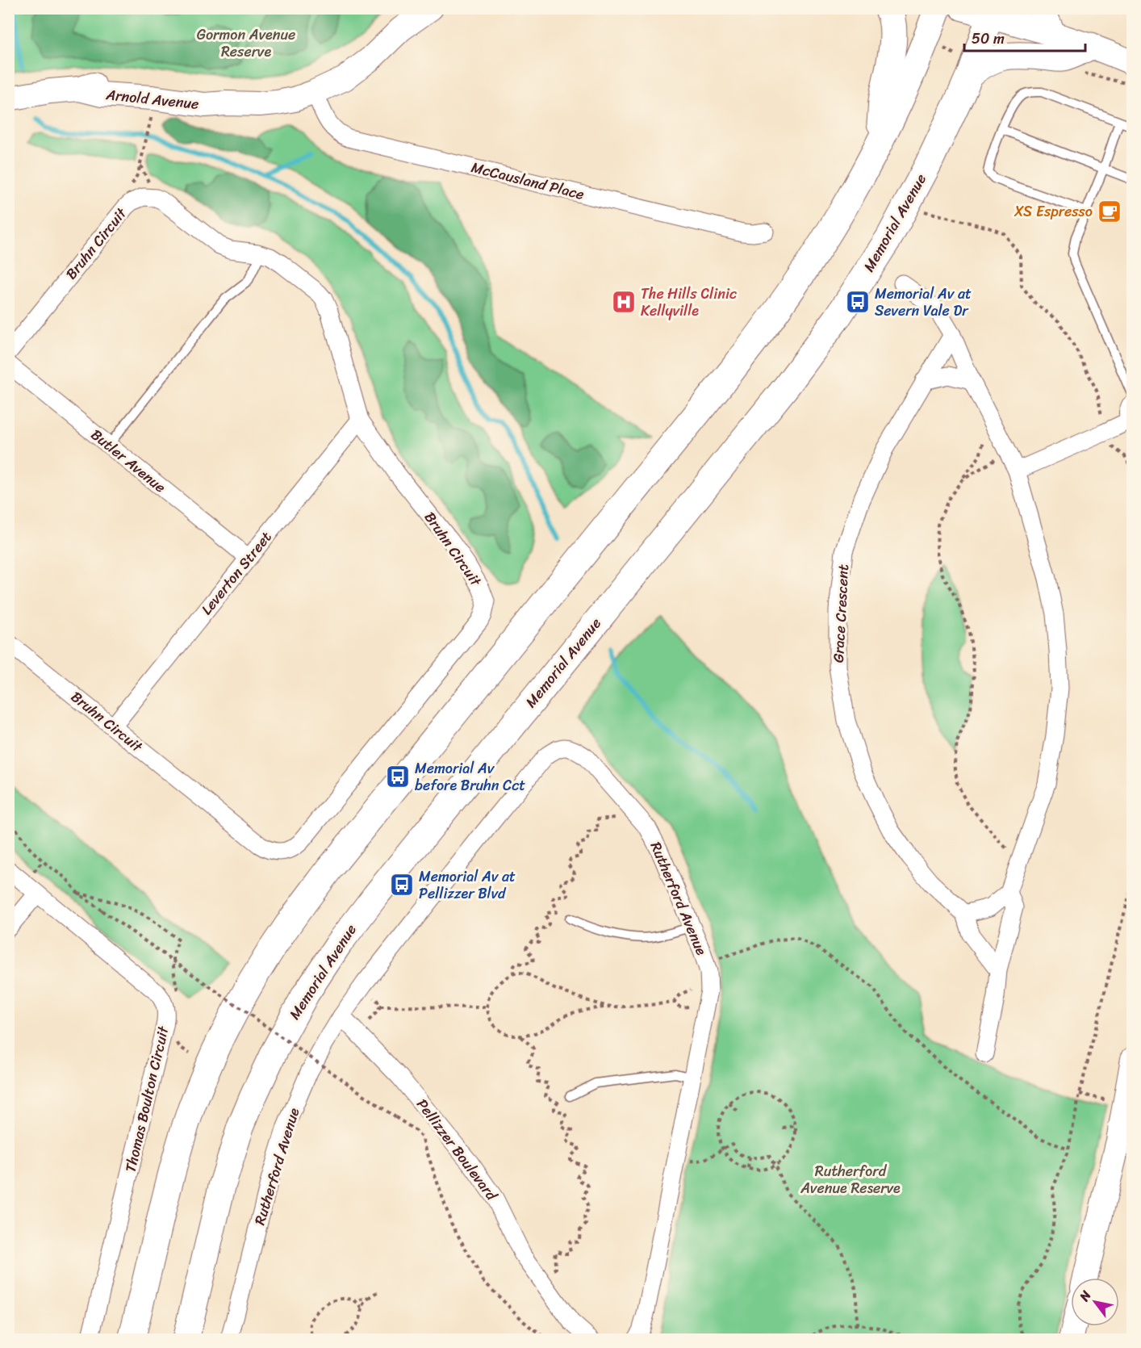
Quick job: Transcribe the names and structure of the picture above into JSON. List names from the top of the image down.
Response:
{
  "streets": {
    "main road": ["Memorial Avenue"],
    "street": [
      "Arnold Avenue",
      "McCausland Place",
      "Bruhn Circuit",
      "Butler Avenue",
      "Leverton Street",
      "Grace Crescent",
      "Rutherford Avenue",
      "Thomas Boulton Circuit",
      "Pellizzer Boulevard"
    ]
  },
  "crossings": [
    ["Arnold Avenue", "McCausland Place"],
    ["Bruhn Circuit", "Leverton Street"],
    ["Butler Avenue", "Leverton Street"],
    ["Rutherford Avenue", "Pellizzer Boulevard"]
  ],
  "parks": ["Gormon Avenue Reserve", "Rutherford Avenue Reserve"],
  "places": {
    "cafe": ["XS Espresso"],
    "hospital": ["The Hills Clinic Kellyville"],
    "bus stop": ["Memorial Av at Severn Vale Dr", "Memorial Av before Bruhn Cct", "Memorial Av at Pellizzer Blvd"]
  },
  "scale_bar": "50 m",
  "north": "top left"
}
